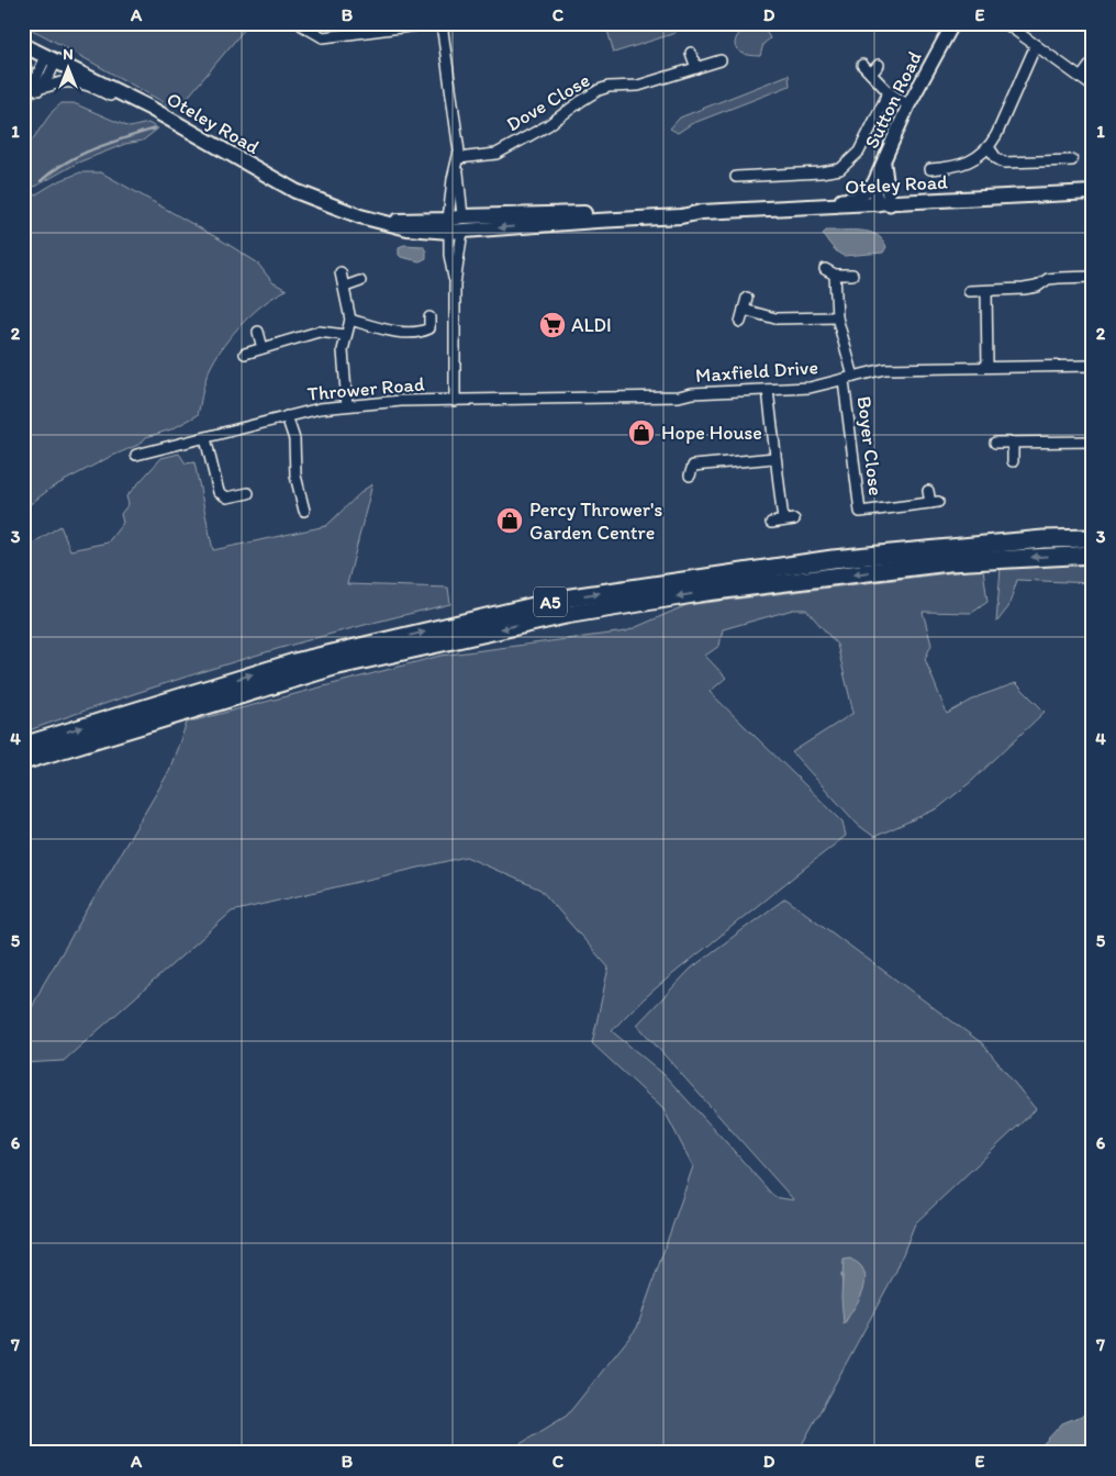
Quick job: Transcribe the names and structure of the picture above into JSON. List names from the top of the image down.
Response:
{
  "streets": {
    "highway": ["A5"],
    "main road": ["Oteley Road"],
    "street": [
      "Sutton Road",
      "Dove Close",
      "Maxfield Drive",
      "Thrower Road",
      "Boyer Close"
    ]
  },
  "crossings": [
    ["Sutton Road", "Oteley Road"],
    ["Maxfield Drive", "Thrower Road"],
    ["Maxfield Drive", "Boyer Close"]
  ],
  "places": {
    "supermarket": ["ALDI"],
    "shop": ["Hope House", "Percy Thrower's Garden Centre"]
  },
  "north": "top",
  "grid": {
    "columns": [
      "A",
      "B",
      "C",
      "D",
      "E"
    ],
    "rows": [
      "1",
      "2",
      "3",
      "4",
      "5",
      "6",
      "7"
    ]
  }
}
